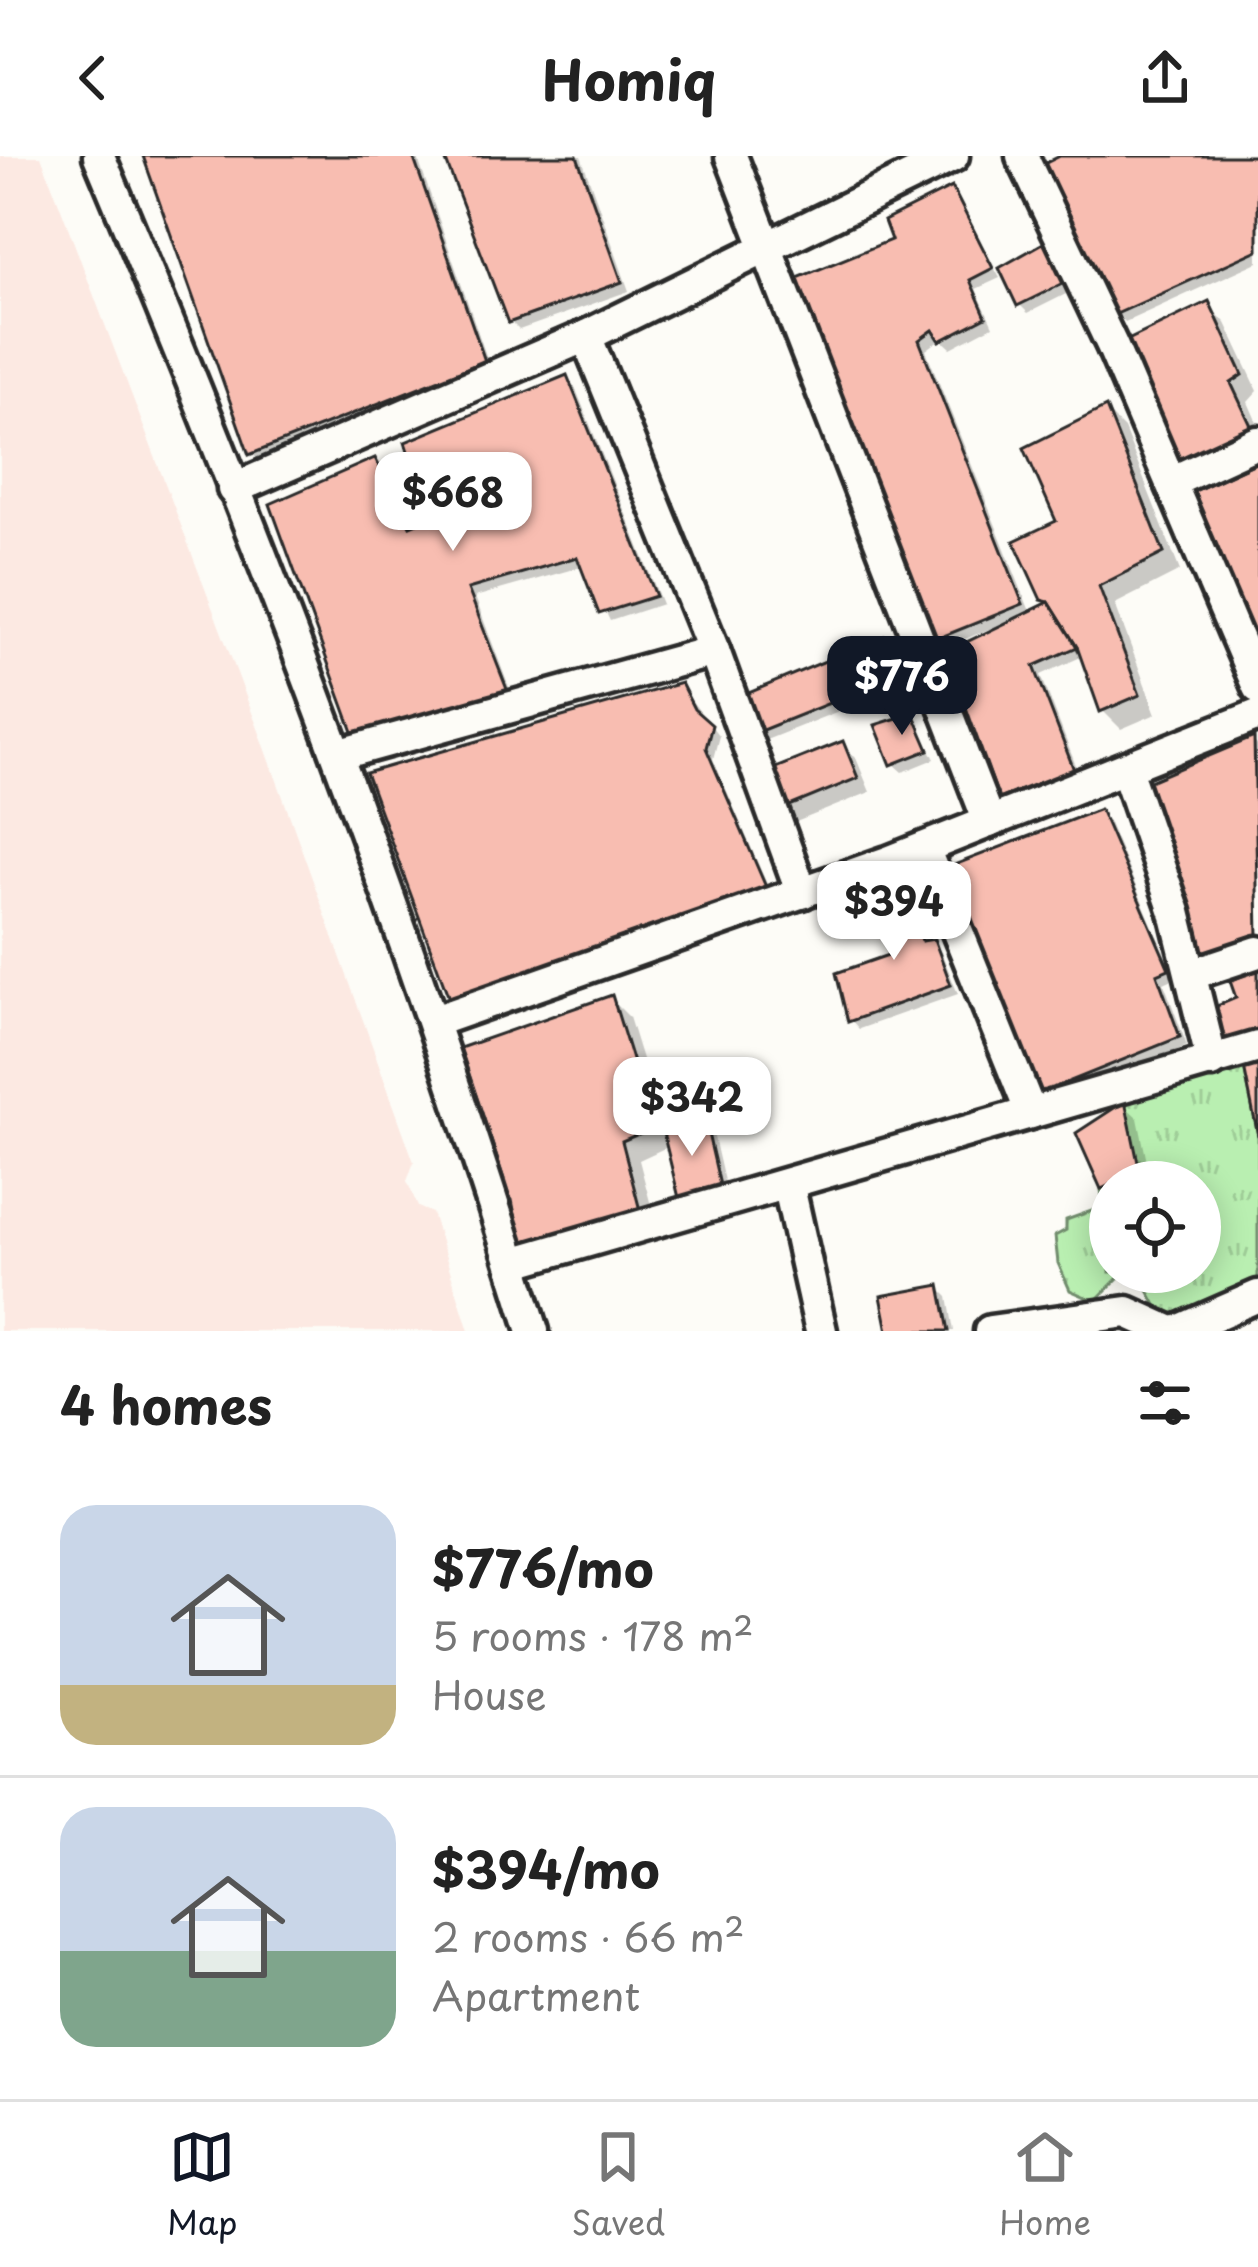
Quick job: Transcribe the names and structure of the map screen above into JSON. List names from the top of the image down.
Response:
{
  "page": {
    "header": "Homiq",
    "price": [
      "$668",
      "$776",
      "$394",
      "$342"
    ],
    "heading": "4 homes",
    "list": [
      {
        "name": "$776/mo",
        "note": "5 rooms · 178 m² · House"
      },
      {
        "name": "$394/mo",
        "note": "2 rooms · 66 m² · Apartment"
      }
    ],
    "tabs": ["Map", "Saved", "Home"]
  }
}
